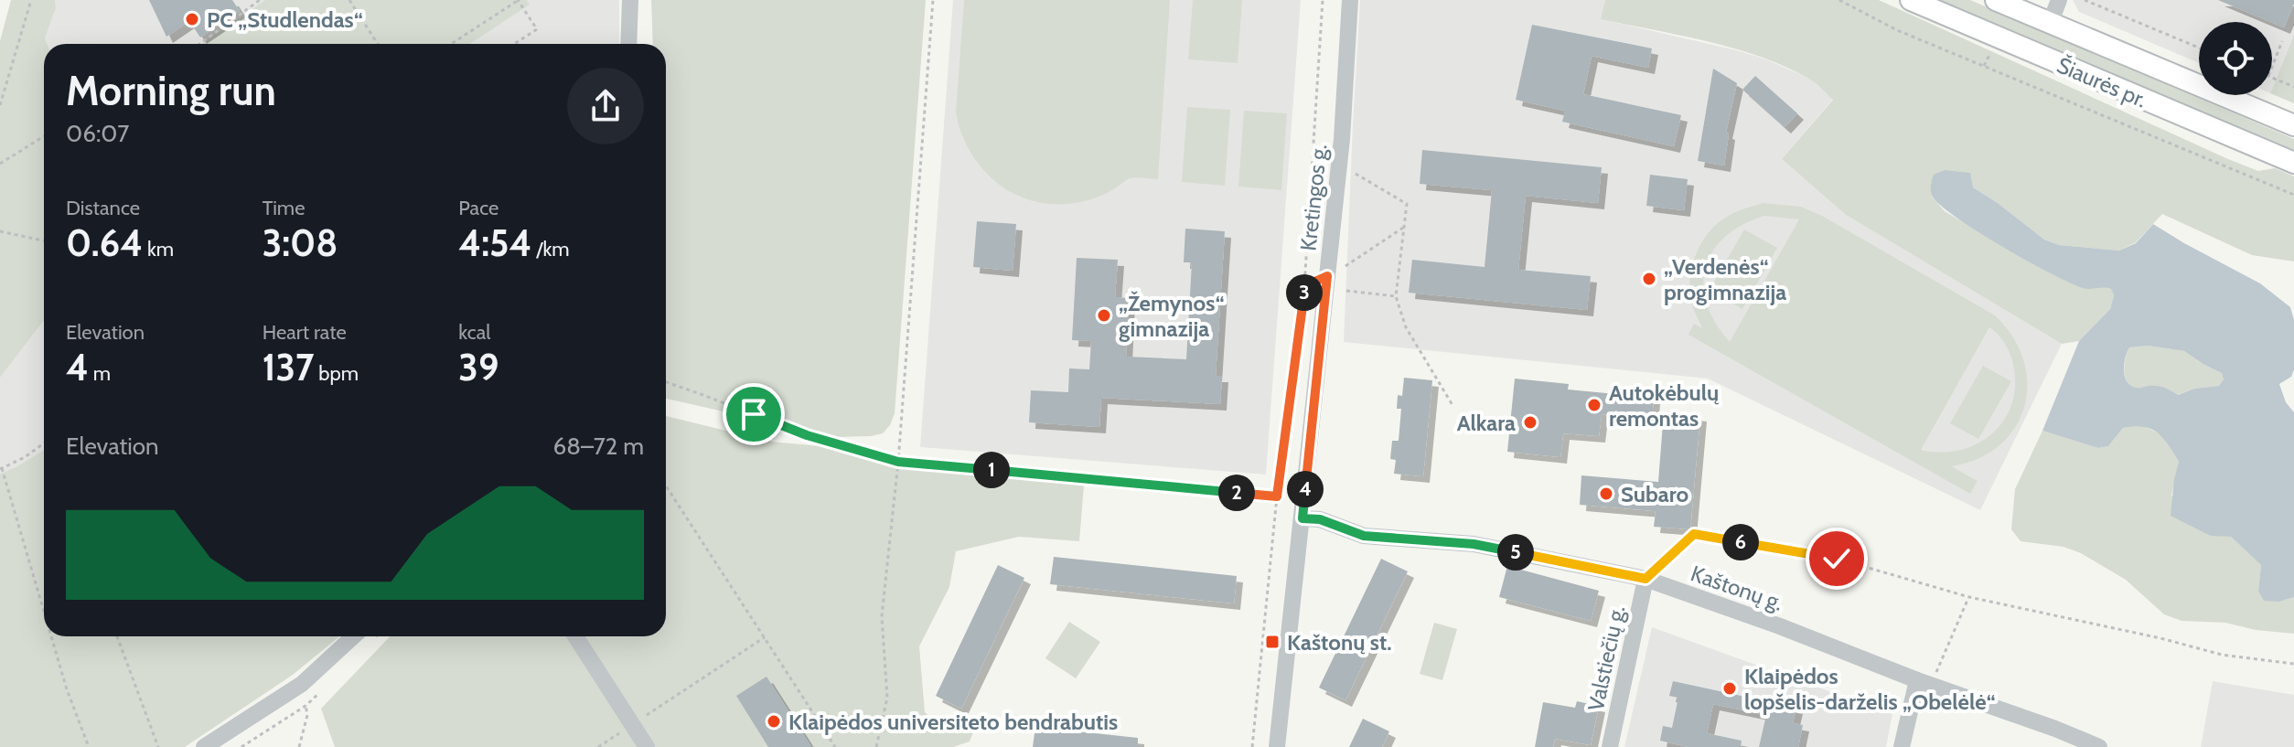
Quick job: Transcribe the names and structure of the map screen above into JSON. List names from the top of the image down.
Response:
{
  "streets": {
    "main road": ["Šiaurės pr."],
    "street": ["Kretingos g.", "Kaštonų g.", "Valstiečių g."]
  },
  "crossings": [
    ["Kretingos g.", "Kaštonų g."],
    ["Kaštonų g.", "Valstiečių g."]
  ],
  "places": {
    "other": [
      "PC „Studlendas“",
      "„Verdenės“ progimnazija",
      "„Žemynos“ gimnazija",
      "Autokėbulų remontas",
      "Alkara",
      "Subaro",
      "Klaipėdos lopšelis-darželis „Obelėlė“",
      "Klaipėdos universiteto bendrabutis"
    ],
    "transit": ["Kaštonų st."]
  },
  "page": {
    "heading": ["Morning run", "06:07"],
    "stats": [
      ["Distance", "0.64 km"],
      ["Time", "3:08"],
      ["Pace", "4:54 /km"],
      ["Elevation", "4 m"],
      ["Heart rate", "137 bpm"],
      ["kcal", "39"]
    ],
    "pins": [
      "3",
      "1",
      "4",
      "2",
      "6",
      "5"
    ],
    "chart": ["Elevation", "68–72 m"]
  }
}
